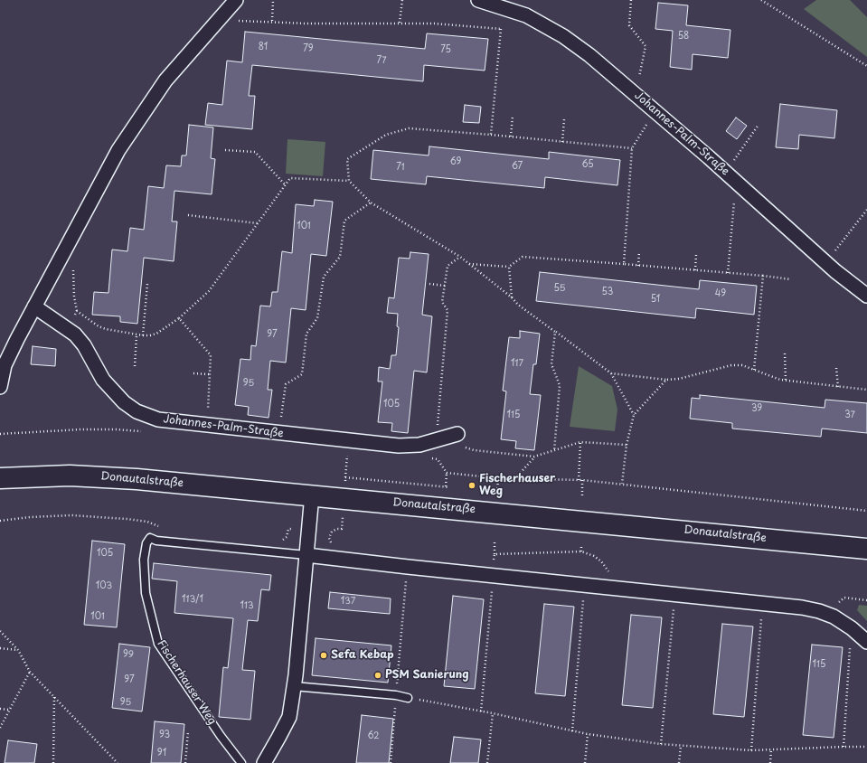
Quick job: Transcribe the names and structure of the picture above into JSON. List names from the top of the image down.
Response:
{
  "streets": {
    "main road": ["Donautalstraße"],
    "street": ["Johannes-Palm-Straße"],
    "lane": ["Fischerhauser Weg"]
  },
  "places": ["Fischerhauser Weg", "Sefa Kebap", "PSM Sanierung"],
  "house_numbers": [
    "58",
    "81",
    "79",
    "75",
    "77",
    "69",
    "65",
    "67",
    "71",
    "101",
    "55",
    "53",
    "49",
    "51",
    "97",
    "117",
    "95",
    "105",
    "39",
    "115",
    "37",
    "105",
    "103",
    "113/1",
    "137",
    "113",
    "101",
    "99",
    "115",
    "97",
    "95",
    "93",
    "62",
    "91"
  ]
}
